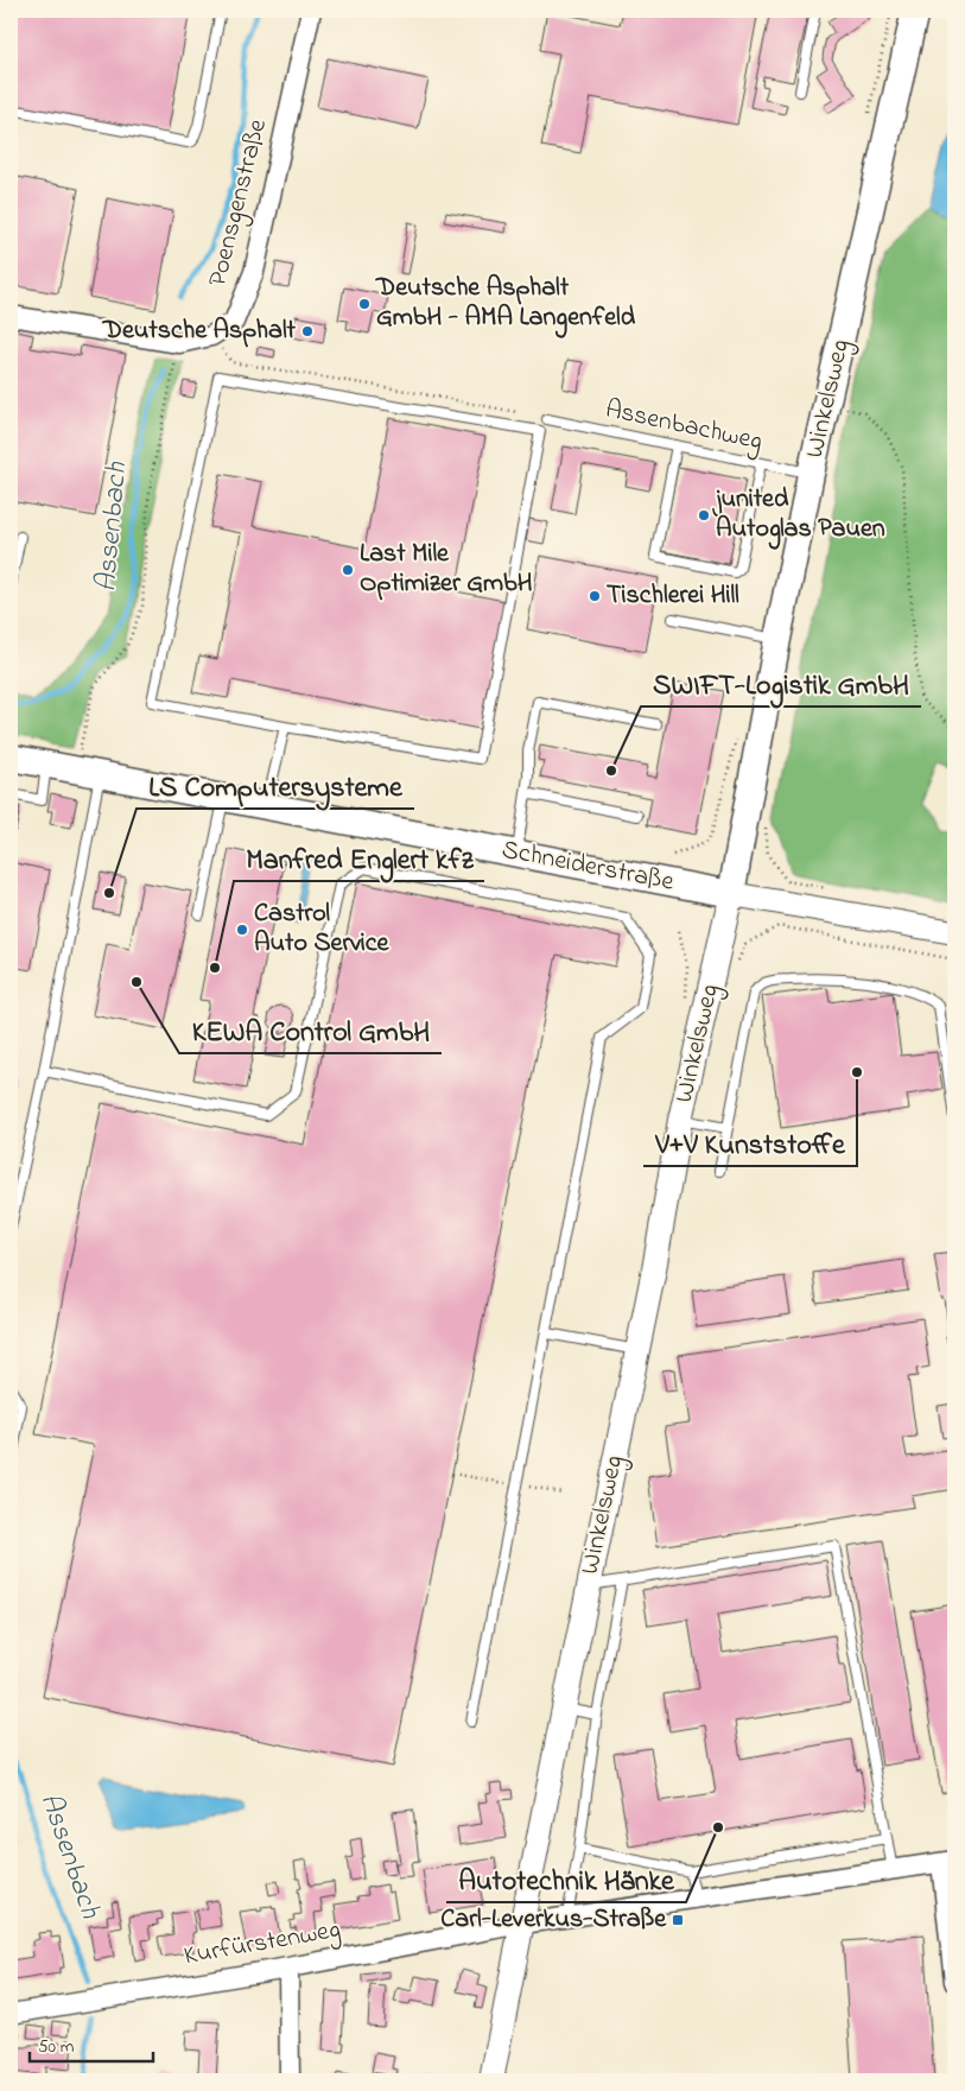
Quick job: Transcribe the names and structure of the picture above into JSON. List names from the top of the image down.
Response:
{
  "streets": {
    "main road": ["Winkelsweg", "Schneiderstraße"],
    "street": ["Poensgenstraße", "Kurfürstenweg"],
    "lane": ["Assenbachweg"]
  },
  "crossings": [
    ["Winkelsweg", "Assenbachweg"],
    ["Winkelsweg", "Schneiderstraße"],
    ["Winkelsweg", "Kurfürstenweg"]
  ],
  "water": ["Assenbach"],
  "places": {
    "other": [
      "Deutsche Asphalt GmbH - AMA Langenfeld",
      "Deutsche Asphalt",
      "junited Autoglas Pauen",
      "Last Mile Optimizer GmbH",
      "Tischlerei Hill",
      "SWIFT-Logistik GmbH",
      "LS Computersysteme",
      "Castrol Auto Service",
      "Manfred Englert kfz",
      "KEWA Control GmbH",
      "V+V Kunststoffe",
      "Autotechnik Hänke"
    ],
    "transit": ["Carl-Leverkus-Straße"]
  },
  "scale_bar": "50 m"
}
